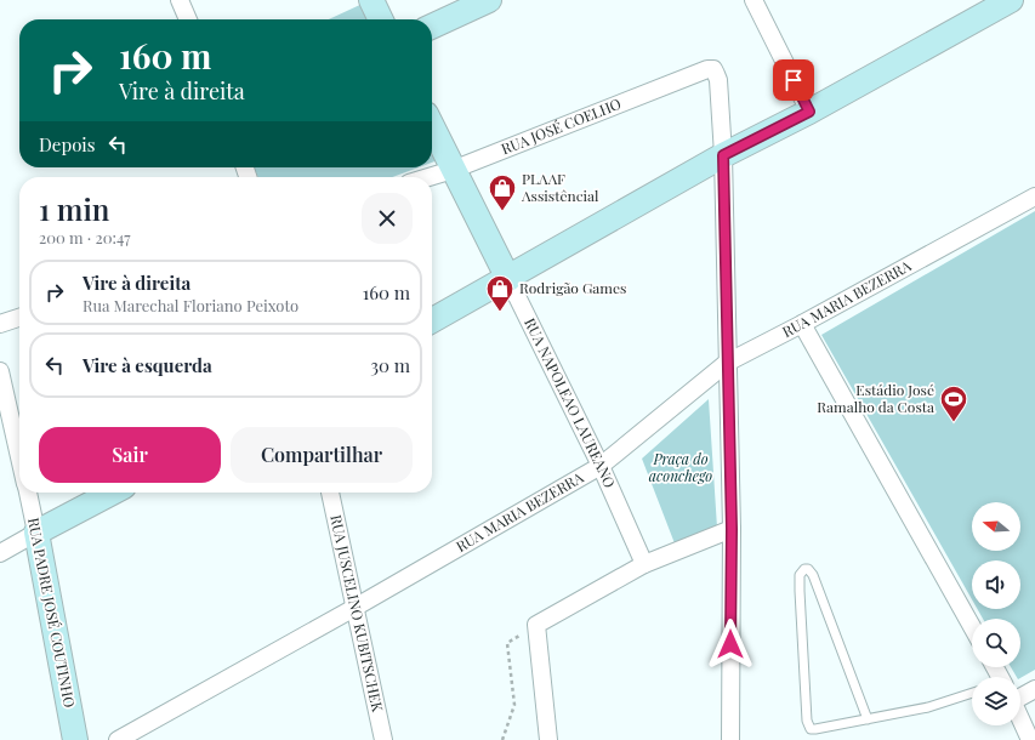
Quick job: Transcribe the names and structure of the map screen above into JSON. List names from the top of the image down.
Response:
{
  "streets": {
    "street": [
      "RUA JOSÉ COELHO",
      "RUA MARIA BEZERRA",
      "RUA NAPOLEAO LAUREANO",
      "RUA PADRE JOSÉ COUTINHO",
      "RUA JUSCELINO KUBITSCHEK"
    ]
  },
  "crossings": [
    ["RUA JOSÉ COELHO", "RUA NAPOLEAO LAUREANO"],
    ["RUA MARIA BEZERRA", "RUA NAPOLEAO LAUREANO"],
    ["RUA MARIA BEZERRA", "RUA JUSCELINO KUBITSCHEK"]
  ],
  "parks": ["Praça do aconchego"],
  "places": {
    "shop": ["PLAAF Assistêncial", "Rodrigão Games"],
    "sports": ["Estádio José Ramalho da Costa"]
  },
  "north": "left",
  "page": {
    "turn": ["160 m", "Vire à direita"],
    "then": "Depois",
    "heading": ["1 min", "200 m · 20:47"],
    "list": [
      {
        "name": "Vire à direita",
        "note": "Rua Marechal Floriano Peixoto",
        "value": "160 m"
      },
      {
        "name": "Vire à esquerda",
        "value": "30 m"
      }
    ],
    "buttons": ["Sair", "Compartilhar"]
  }
}
